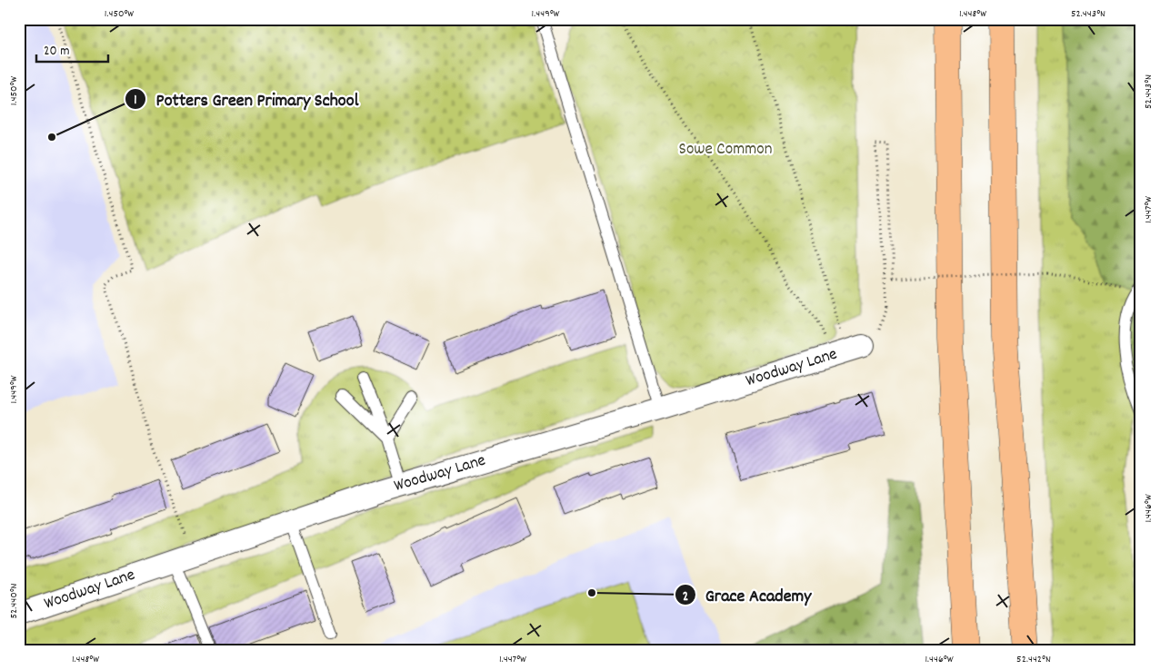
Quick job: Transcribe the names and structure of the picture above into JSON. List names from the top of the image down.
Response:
{
  "streets": {
    "street": ["Woodway Lane"]
  },
  "parks": ["Sowe Common"],
  "places": ["Potters Green Primary School", "Grace Academy"],
  "scale_bar": "20 m",
  "coordinates": [
    "1.450°W",
    "1.449°W",
    "1.448°W",
    "52.443°N",
    "1.447°W",
    "1.446°W",
    "52.440°N",
    "52.442°N"
  ]
}
